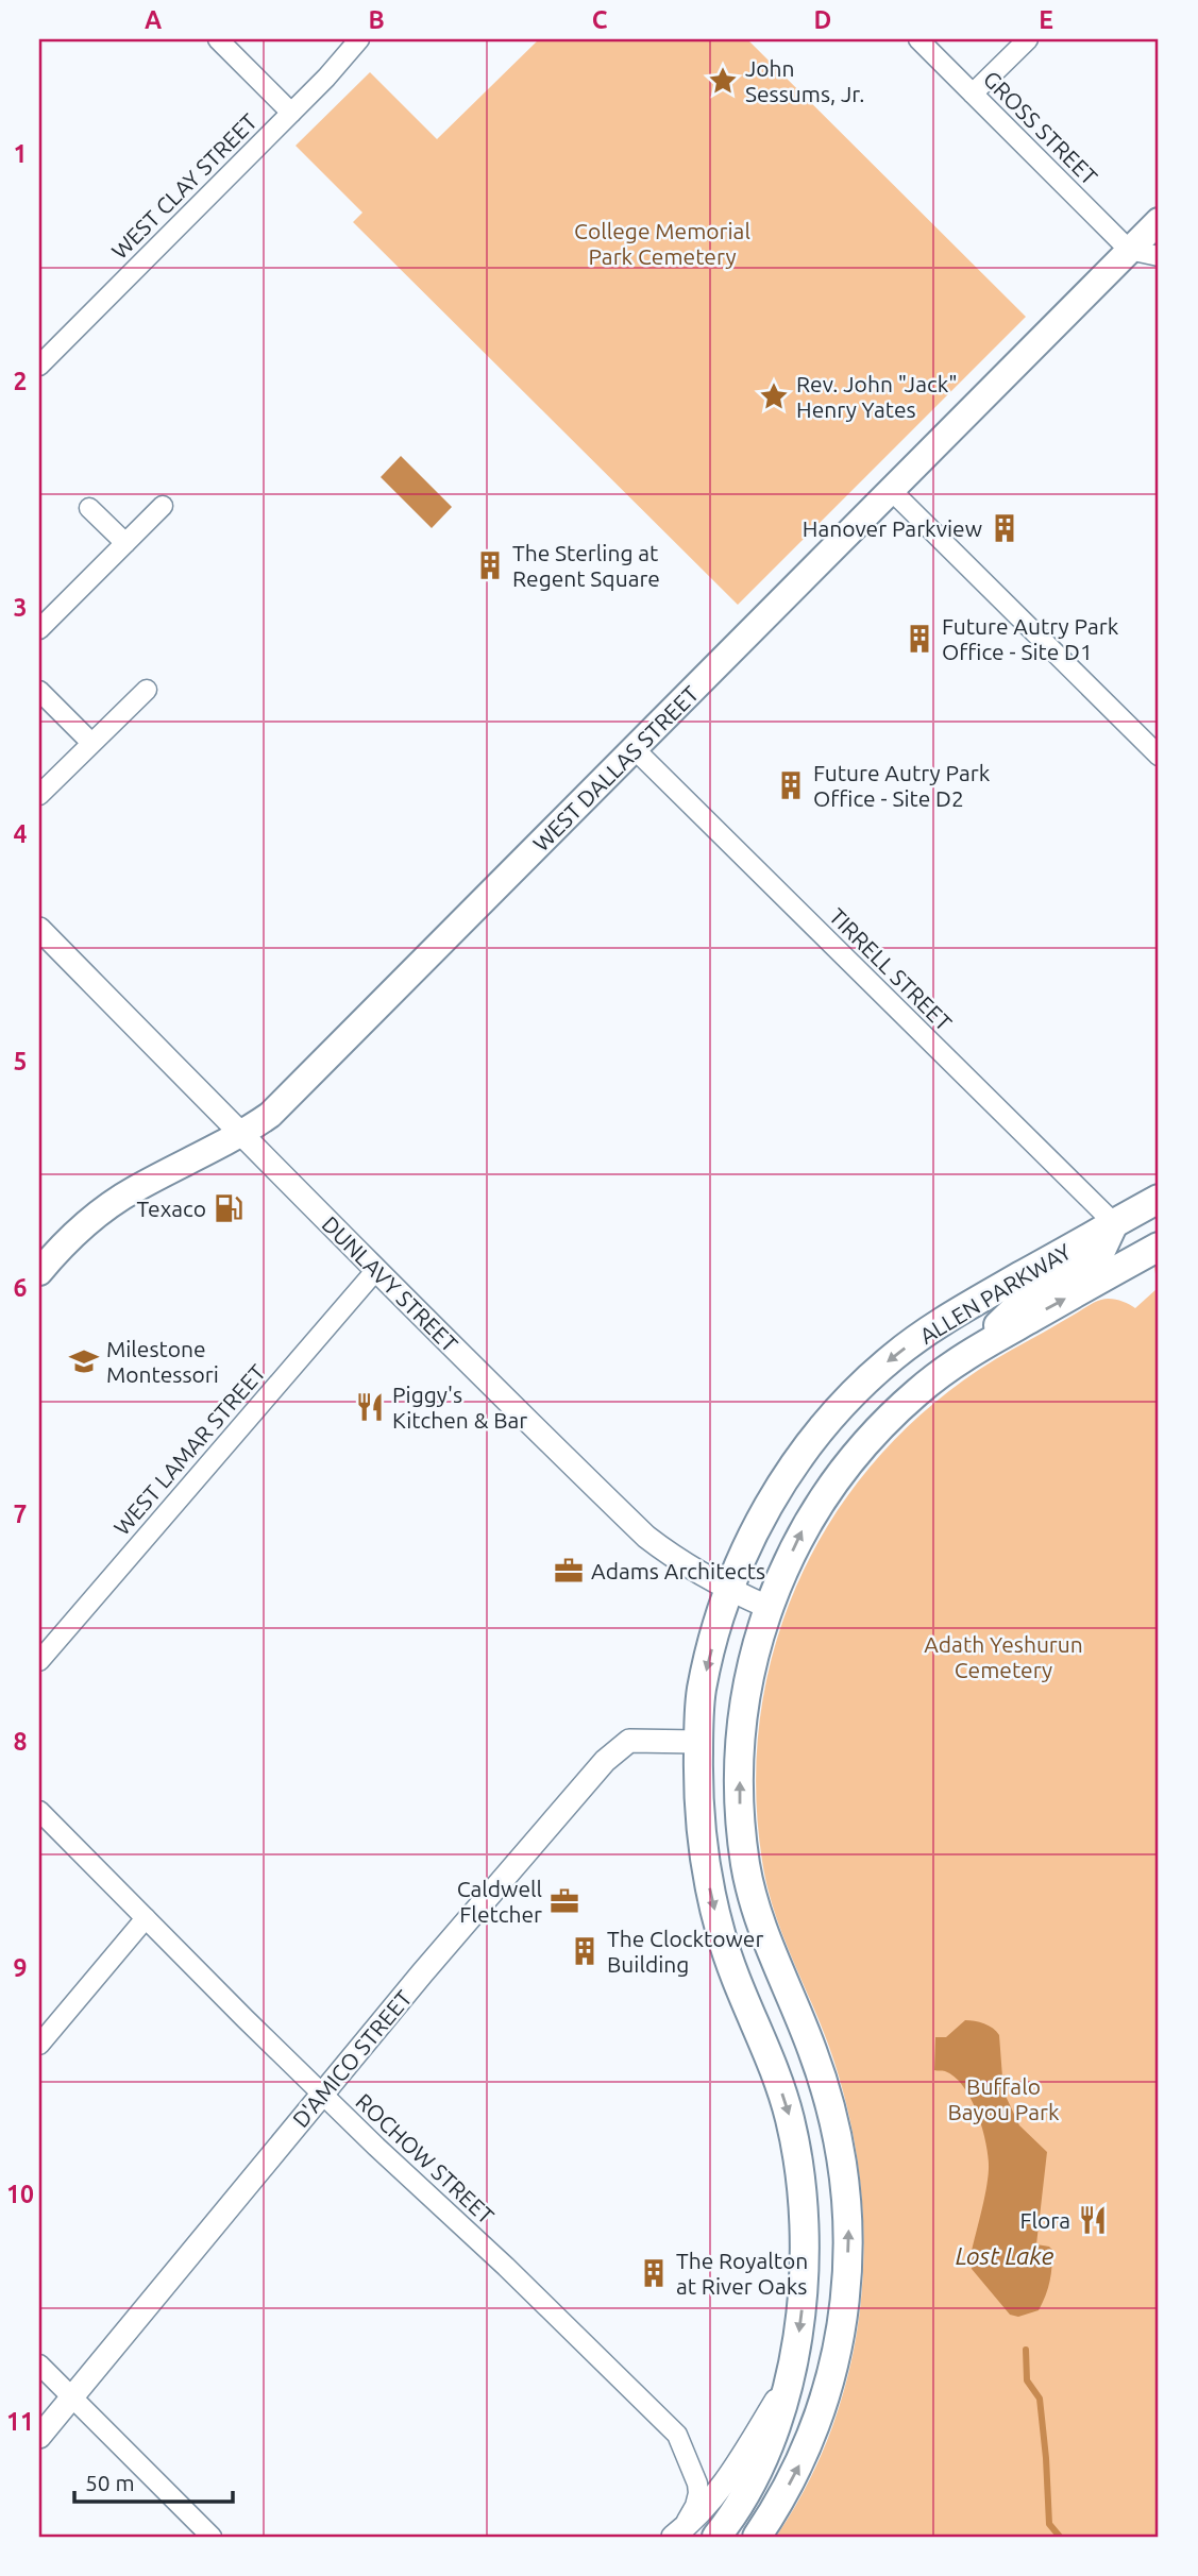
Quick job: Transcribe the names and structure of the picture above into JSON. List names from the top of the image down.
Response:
{
  "streets": {
    "main road": ["WEST DALLAS STREET", "ALLEN PARKWAY"],
    "street": [
      "GROSS STREET",
      "WEST CLAY STREET",
      "TIRRELL STREET",
      "DUNLAVY STREET",
      "WEST LAMAR STREET",
      "D'AMICO STREET",
      "ROCHOW STREET"
    ]
  },
  "crossings": [
    ["GROSS STREET", "WEST DALLAS STREET"],
    ["WEST DALLAS STREET", "TIRRELL STREET"],
    ["WEST DALLAS STREET", "DUNLAVY STREET"],
    ["TIRRELL STREET", "ALLEN PARKWAY"],
    ["DUNLAVY STREET", "ALLEN PARKWAY"],
    ["DUNLAVY STREET", "WEST LAMAR STREET"],
    ["ALLEN PARKWAY", "D'AMICO STREET"],
    ["D'AMICO STREET", "ROCHOW STREET"]
  ],
  "water": ["Lost Lake"],
  "parks": ["College Memorial Park Cemetery", "Adath Yeshurun Cemetery", "Buffalo Bayou Park"],
  "places": {
    "place": ["John Sessums, Jr.", "Rev. John \"Jack\" Henry Yates"],
    "building": [
      "Hanover Parkview",
      "The Sterling at Regent Square",
      "Future Autry Park Office - Site D1",
      "Future Autry Park Office - Site D2",
      "The Clocktower Building",
      "The Royalton at River Oaks"
    ],
    "fuel station": ["Texaco"],
    "school or university": ["Milestone Montessori"],
    "restaurant": ["Piggy's Kitchen & Bar", "Flora"],
    "office": ["Adams Architects", "Caldwell Fletcher"]
  },
  "scale_bar": "50 m",
  "grid": {
    "columns": [
      "A",
      "B",
      "C",
      "D",
      "E"
    ],
    "rows": [
      "1",
      "2",
      "3",
      "4",
      "5",
      "6",
      "7",
      "8",
      "9",
      "10",
      "11"
    ]
  }
}
